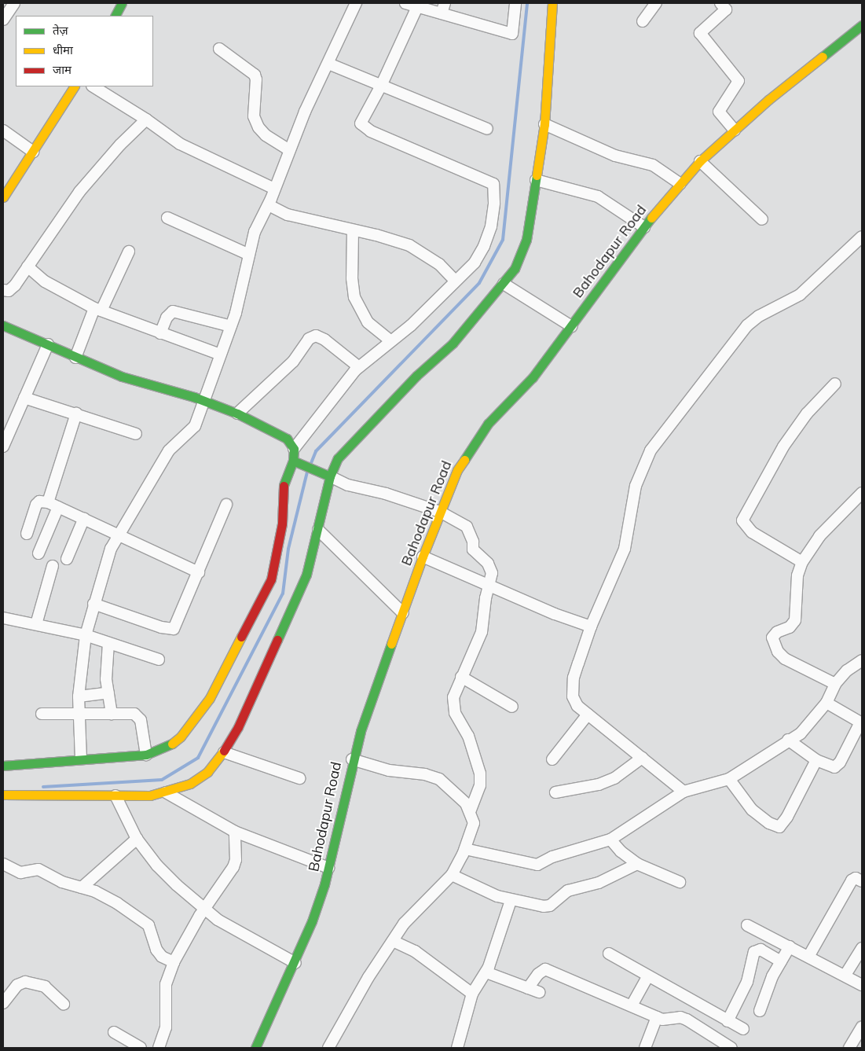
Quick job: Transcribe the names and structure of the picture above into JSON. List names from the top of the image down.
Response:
{
  "streets": {
    "street": ["Bahodapur Road"]
  },
  "legend": ["तेज़", "धीमा", "जाम"]
}
